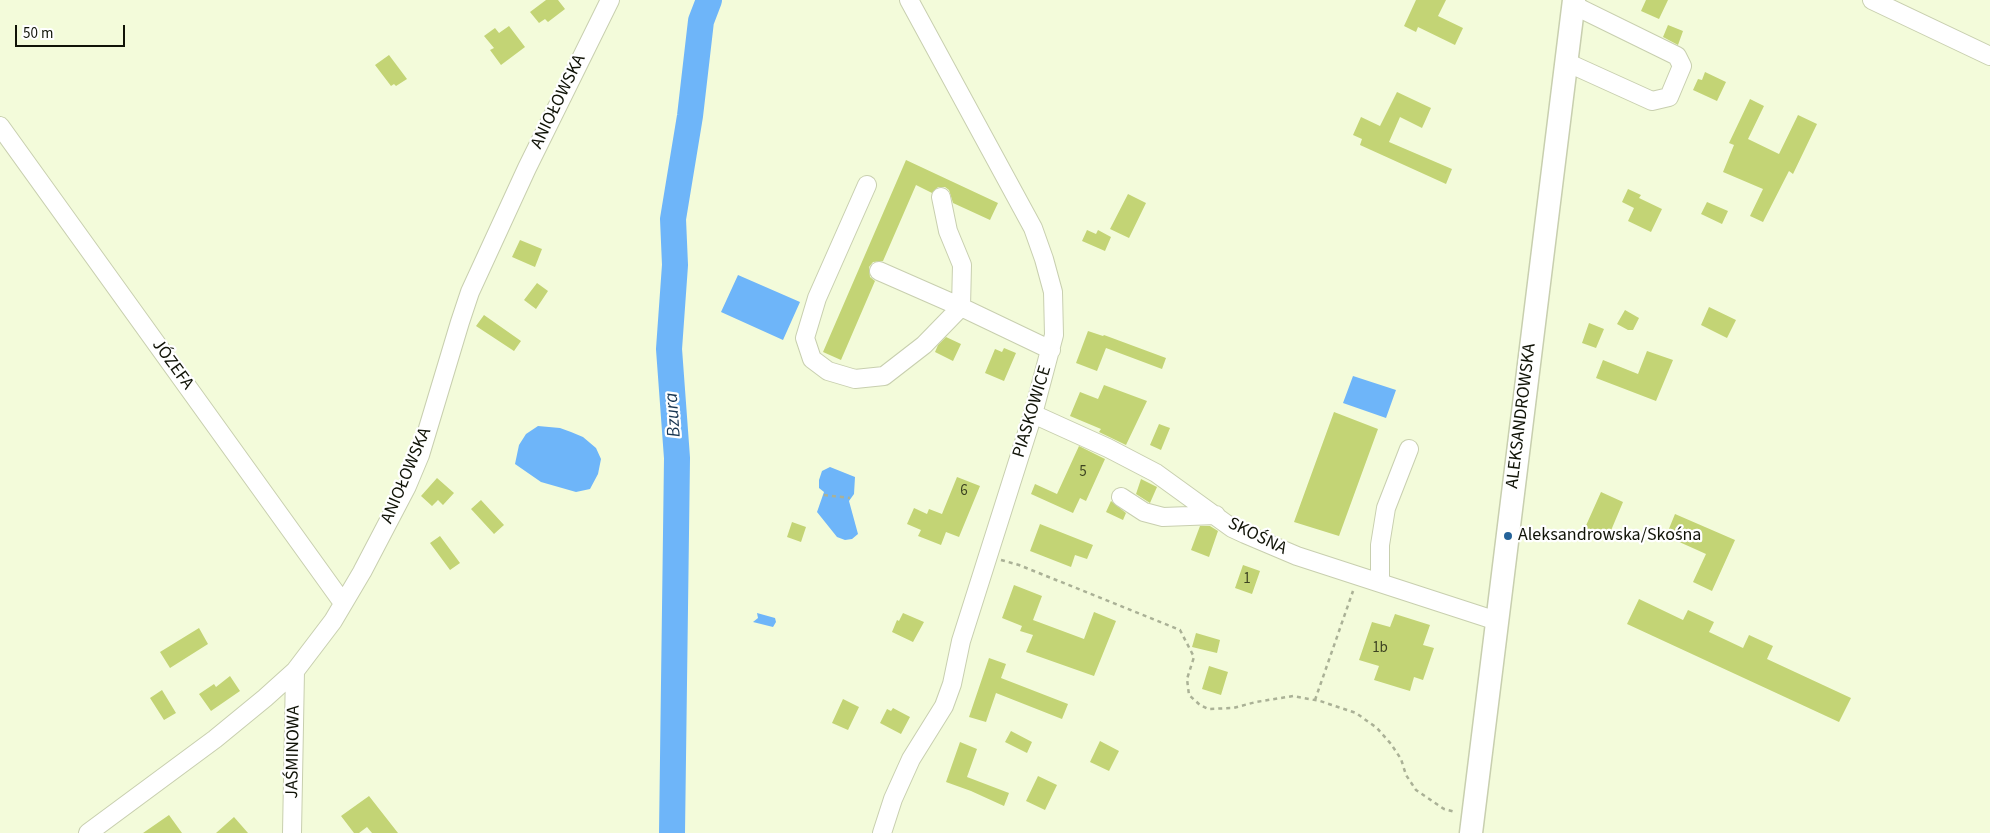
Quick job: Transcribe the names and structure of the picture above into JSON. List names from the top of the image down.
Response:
{
  "streets": {
    "main road": ["ALEKSANDROWSKA"],
    "street": [
      "ANIOŁOWSKA",
      "JÓZEFA",
      "PIASKOWICE",
      "SKOŚNA",
      "JAŚMINOWA"
    ]
  },
  "crossings": [
    ["ANIOŁOWSKA", "JÓZEFA"],
    ["ANIOŁOWSKA", "JAŚMINOWA"],
    ["PIASKOWICE", "SKOŚNA"],
    ["ALEKSANDROWSKA", "SKOŚNA"]
  ],
  "water": ["Bzura"],
  "places": ["Aleksandrowska/Skośna"],
  "house_numbers": [
    "5",
    "6",
    "1",
    "1b"
  ],
  "scale_bar": "50 m"
}
